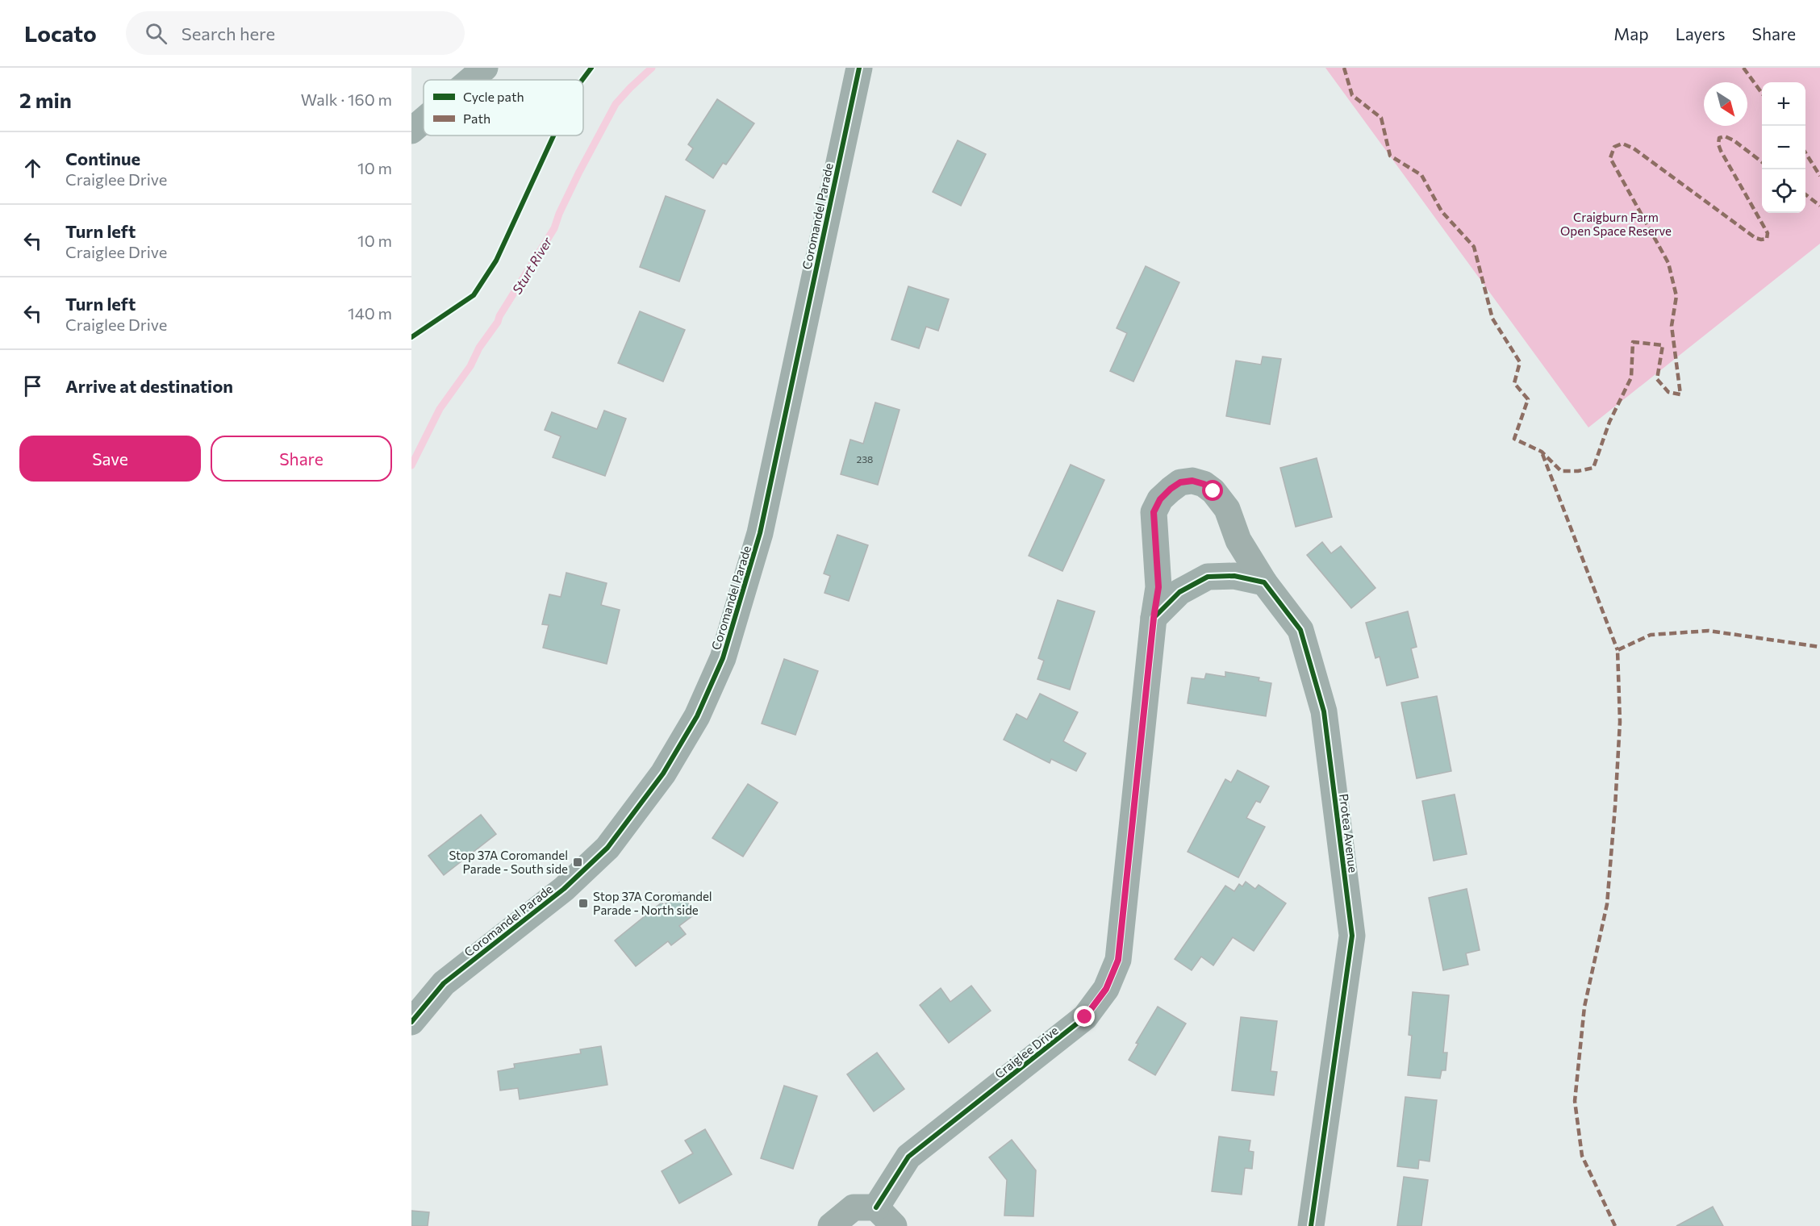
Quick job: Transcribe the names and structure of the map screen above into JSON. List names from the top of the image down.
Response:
{
  "streets": {
    "street": ["Coromandel Parade", "Protea Avenue", "Craiglee Drive"]
  },
  "crossings": [
    ["Protea Avenue", "Craiglee Drive"]
  ],
  "water": ["Sturt River"],
  "parks": ["Craigburn Farm Open Space Reserve"],
  "places": {
    "transit": ["Stop 37A Coromandel Parade - South side", "Stop 37A Coromandel Parade - North side"]
  },
  "house_numbers": ["238"],
  "legend": ["Cycle path", "Path"],
  "north": "bottom right",
  "page": {
    "header": "Locato",
    "search": "Search here",
    "nav": ["Map", "Layers", "Share"],
    "heading": ["2 min", "Walk · 160 m"],
    "map_buttons": ["+", "−"],
    "list": [
      ["Continue", "Craiglee Drive", "10 m"],
      ["Turn left", "Craiglee Drive", "10 m"],
      ["Turn left", "Craiglee Drive", "140 m"],
      "Arrive at destination"
    ],
    "buttons": ["Save", "Share"]
  }
}
